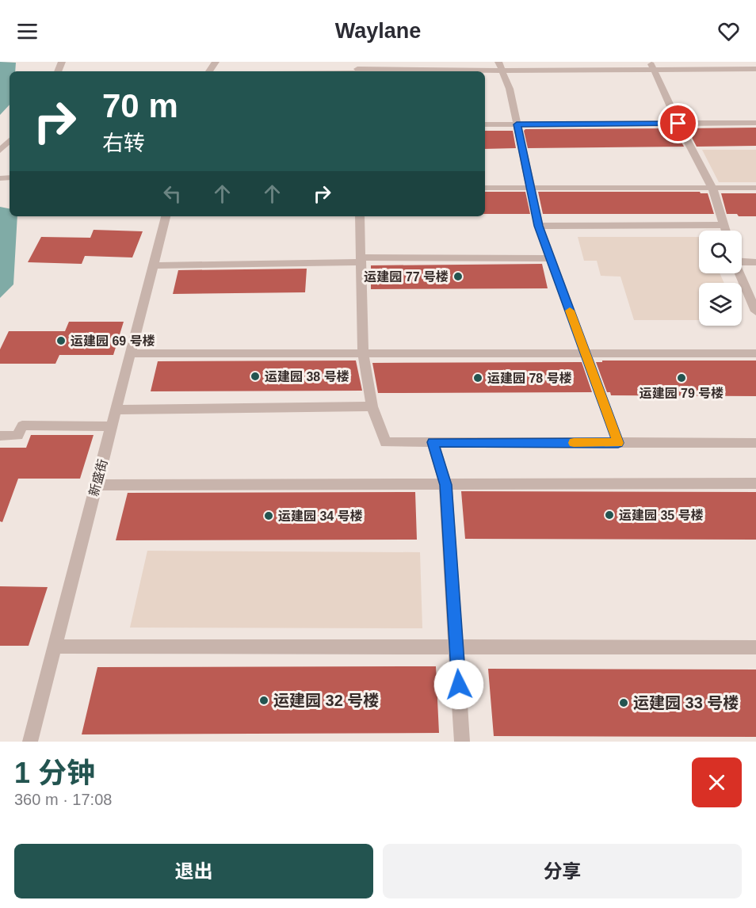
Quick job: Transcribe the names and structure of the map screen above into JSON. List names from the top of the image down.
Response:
{
  "streets": {
    "street": ["新盛街"]
  },
  "places": [
    "运建园 77 号楼",
    "运建园 69 号楼",
    "运建园 38 号楼",
    "运建园 78 号楼",
    "运建园 79 号楼",
    "运建园 35 号楼",
    "运建园 34 号楼",
    "运建园 32 号楼",
    "运建园 33 号楼"
  ],
  "page": {
    "header": "Waylane",
    "turn": ["70 m", "右转"],
    "heading": ["1 分钟", "360 m · 17:08"],
    "buttons": ["退出", "分享"]
  }
}
